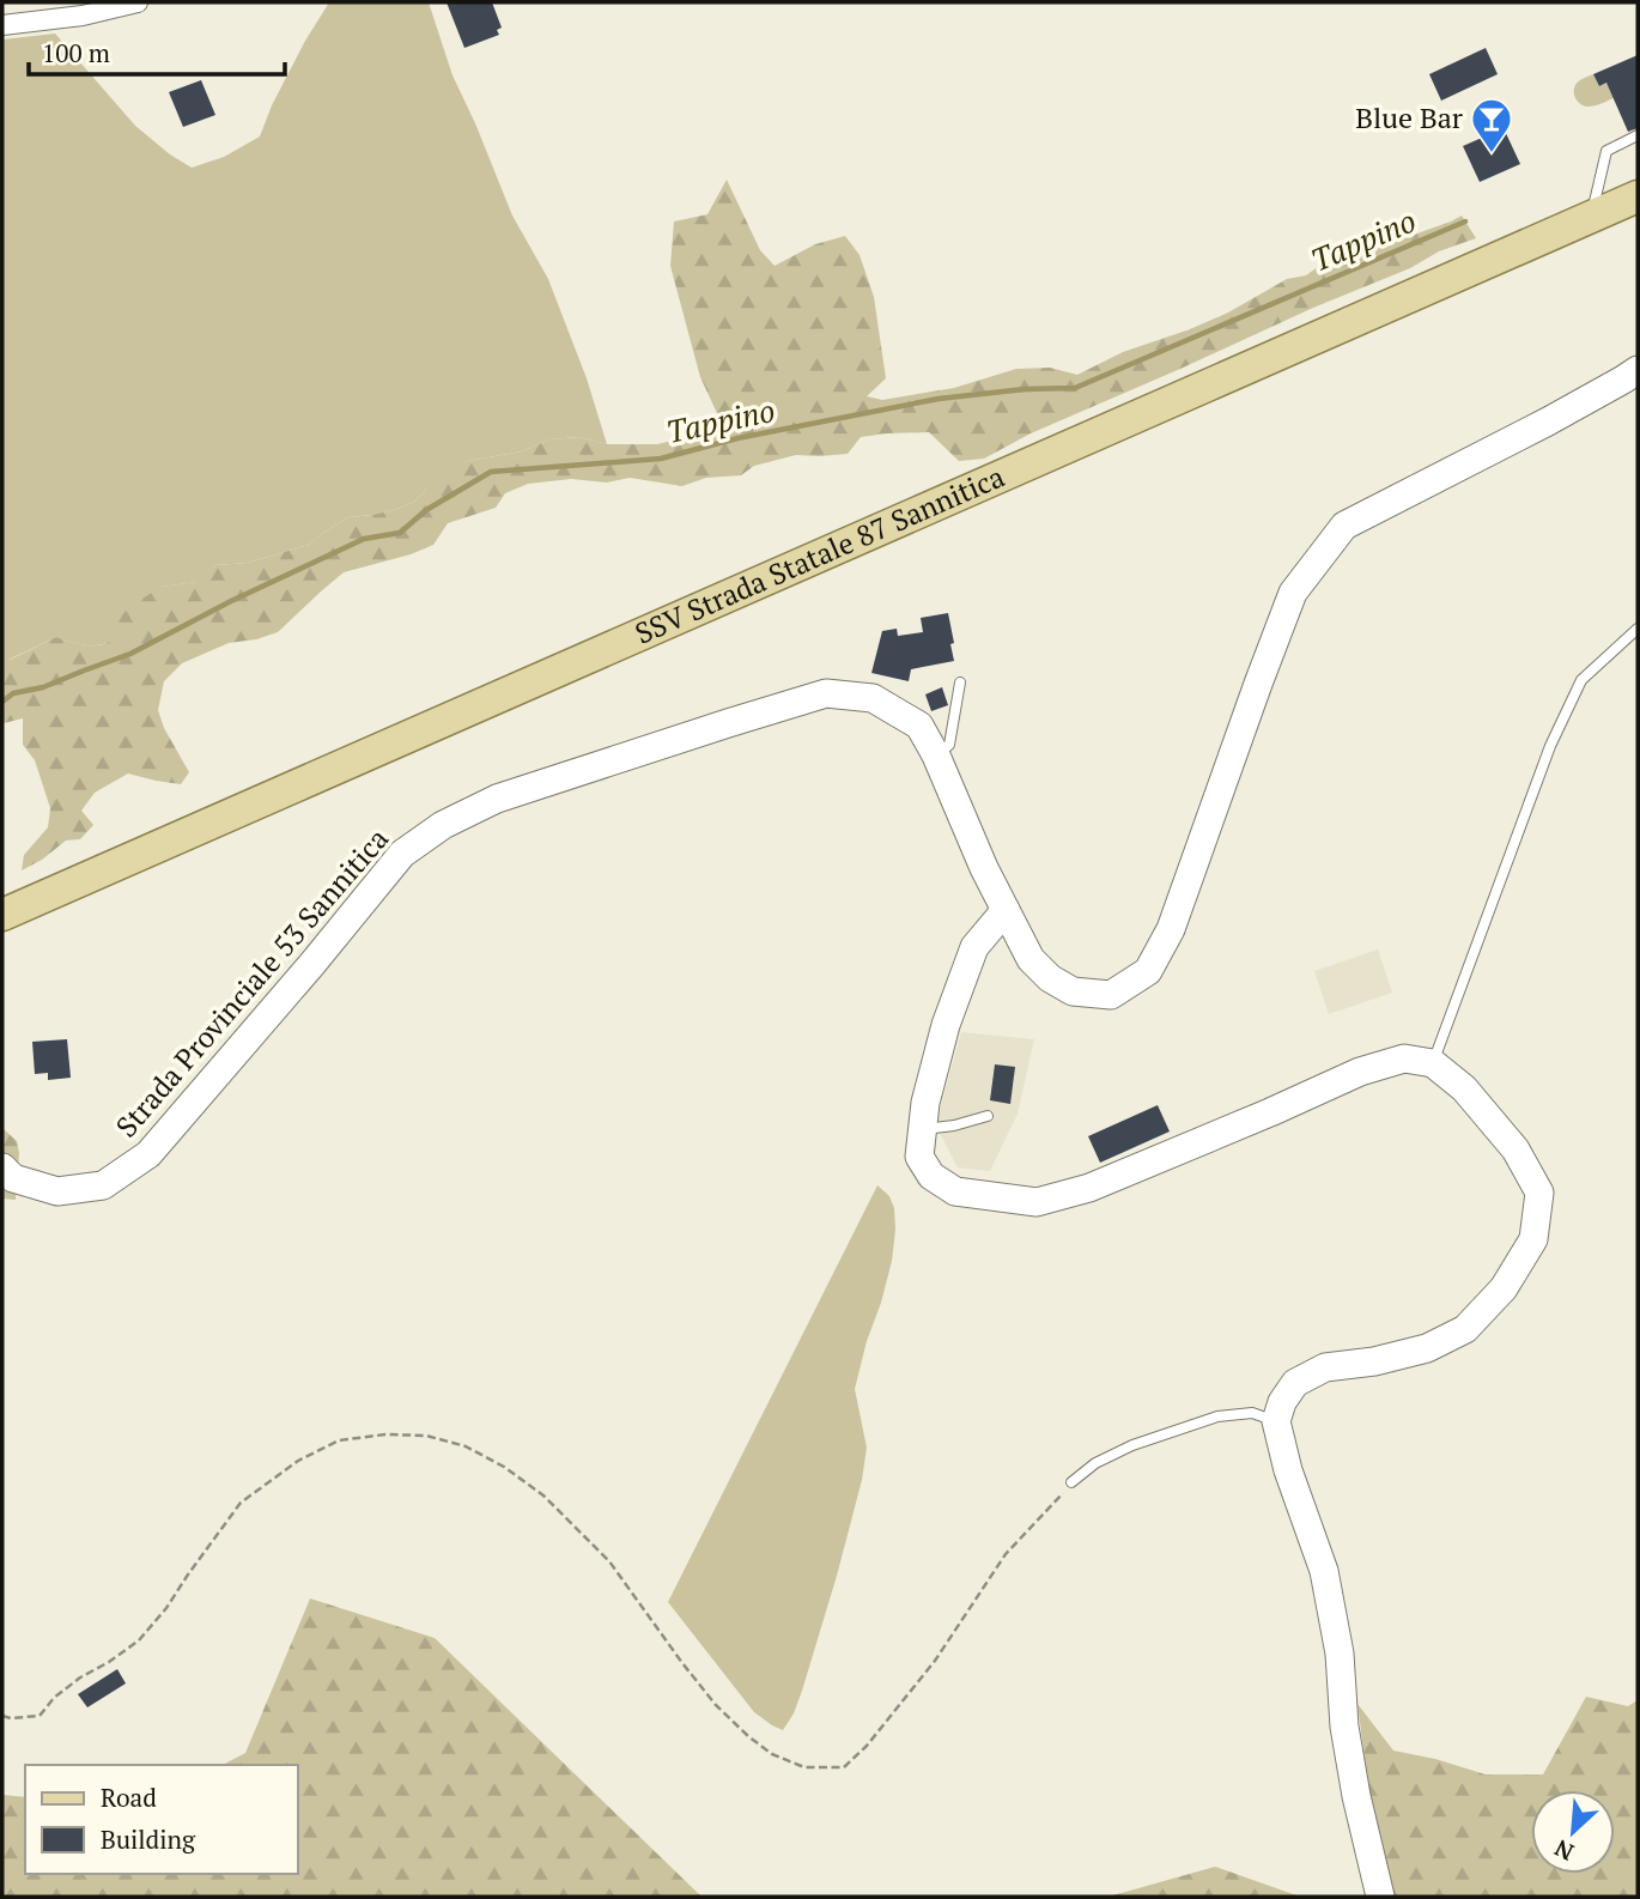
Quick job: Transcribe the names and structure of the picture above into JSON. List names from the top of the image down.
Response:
{
  "streets": {
    "main road": ["SSV Strada Statale 87 Sannitica"],
    "street": ["Strada Provinciale 53 Sannitica"]
  },
  "water": ["Tappino"],
  "places": {
    "bar": ["Blue Bar"]
  },
  "legend": ["Road", "Building"],
  "scale_bar": "100 m",
  "north": "bottom left"
}
